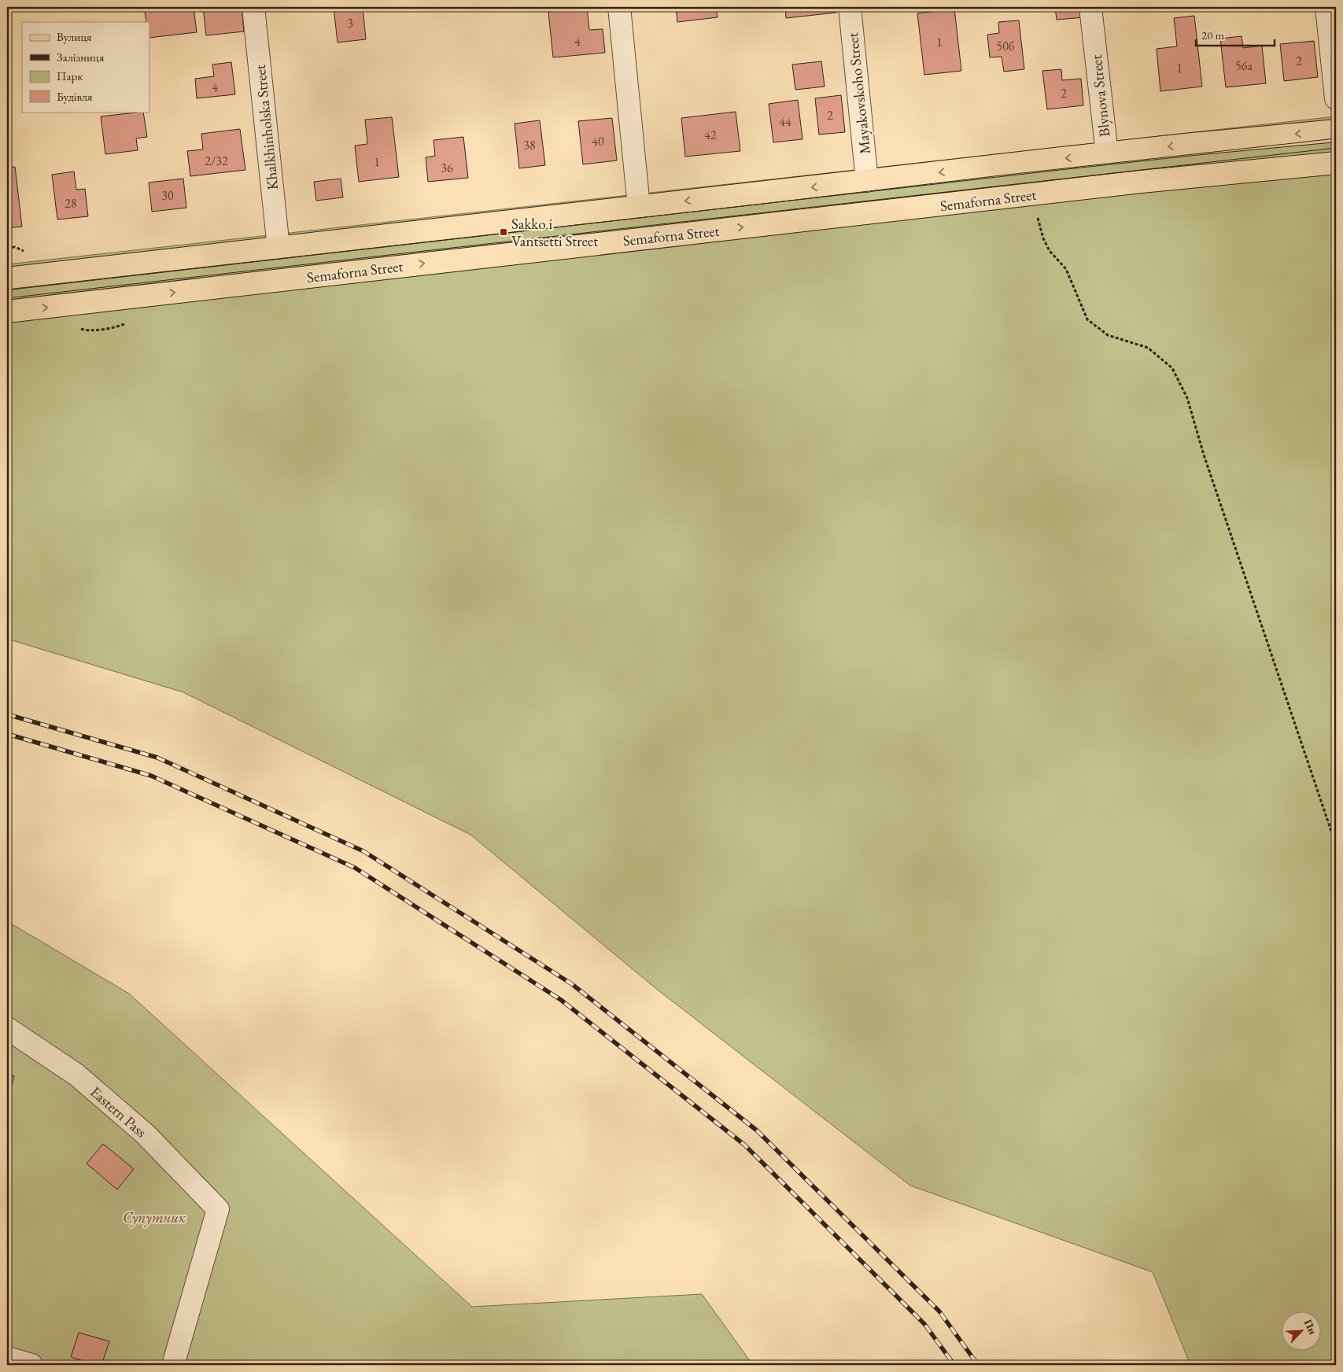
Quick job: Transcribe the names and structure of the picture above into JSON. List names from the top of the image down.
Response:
{
  "streets": {
    "main road": ["Blynova Street", "Semaforna Street"],
    "street": ["Mayakovskoho Street", "Khalkhinholska Street", "Eastern Pass"]
  },
  "crossings": [
    ["Blynova Street", "Semaforna Street"]
  ],
  "parks": ["Супутник"],
  "places": {
    "transit": ["Sakko i Vantsetti Street"]
  },
  "house_numbers": [
    "3",
    "4",
    "1",
    "50б",
    "2",
    "56а",
    "1",
    "4",
    "2",
    "2",
    "44",
    "42",
    "40",
    "38",
    "2/32",
    "1",
    "36",
    "30",
    "28"
  ],
  "legend": [
    "Вулиця",
    "Залізниця",
    "Парк",
    "Будівля"
  ],
  "scale_bar": "20 m",
  "north": "top right"
}
